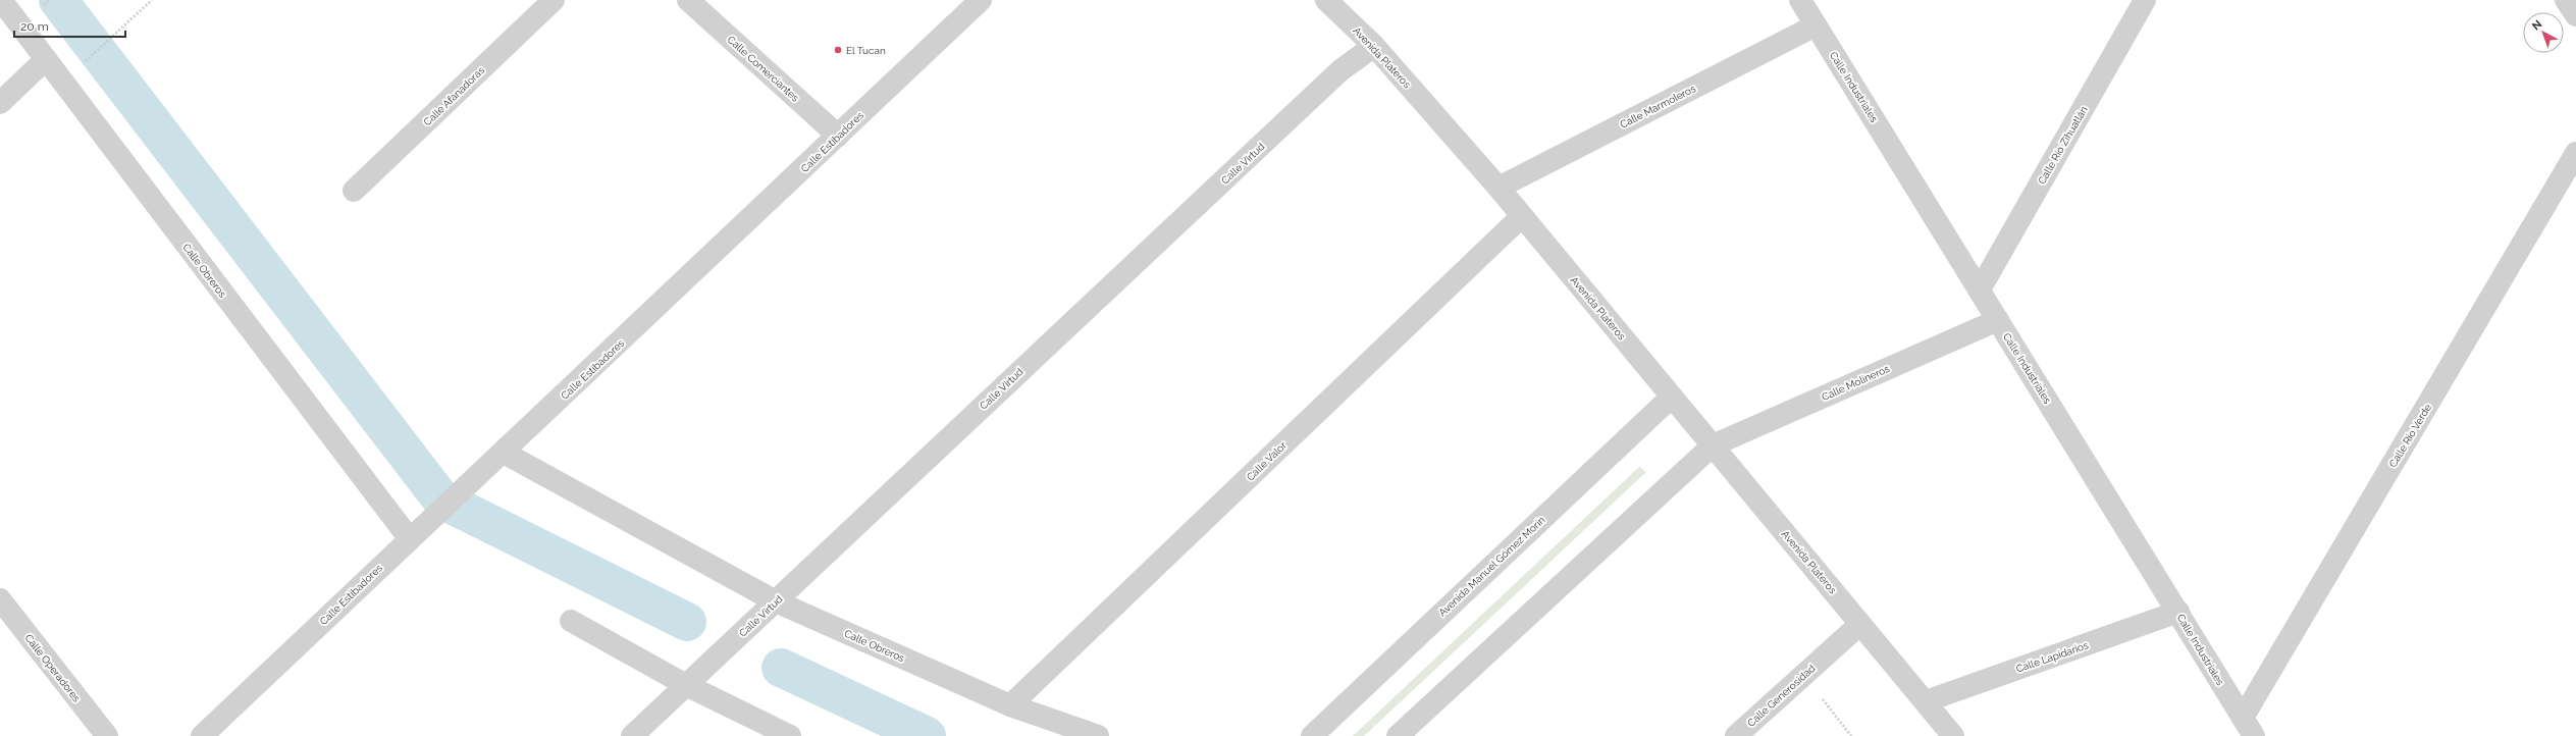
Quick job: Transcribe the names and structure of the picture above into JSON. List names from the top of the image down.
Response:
{
  "streets": {
    "street": [
      "Avenida Plateros",
      "Calle Comerciantes",
      "Calle Industriales",
      "Calle Afanadoras",
      "Calle Marmoleros",
      "Calle Estibadores",
      "Calle Río Zihuatlán",
      "Calle Virtud",
      "Calle Obreros",
      "Calle Molineros",
      "Calle Río Verde",
      "Calle Valor",
      "Avenida Manuel Gómez Morín",
      "Calle Lapidarios",
      "Calle Operadores",
      "Calle Generosidad"
    ]
  },
  "crossings": [
    ["Avenida Plateros", "Calle Marmoleros"],
    ["Avenida Plateros", "Calle Virtud"],
    ["Avenida Plateros", "Calle Molineros"],
    ["Avenida Plateros", "Calle Valor"],
    ["Avenida Plateros", "Avenida Manuel Gómez Morín"],
    ["Avenida Plateros", "Calle Lapidarios"],
    ["Avenida Plateros", "Calle Generosidad"],
    ["Calle Comerciantes", "Calle Estibadores"],
    ["Calle Industriales", "Calle Marmoleros"],
    ["Calle Industriales", "Calle Río Zihuatlán"],
    ["Calle Industriales", "Calle Molineros"],
    ["Calle Industriales", "Calle Río Verde"],
    ["Calle Industriales", "Calle Lapidarios"],
    ["Calle Estibadores", "Calle Obreros"],
    ["Calle Virtud", "Calle Obreros"],
    ["Calle Obreros", "Calle Valor"]
  ],
  "places": ["El Tucan"],
  "scale_bar": "20 m",
  "north": "top left"
}
